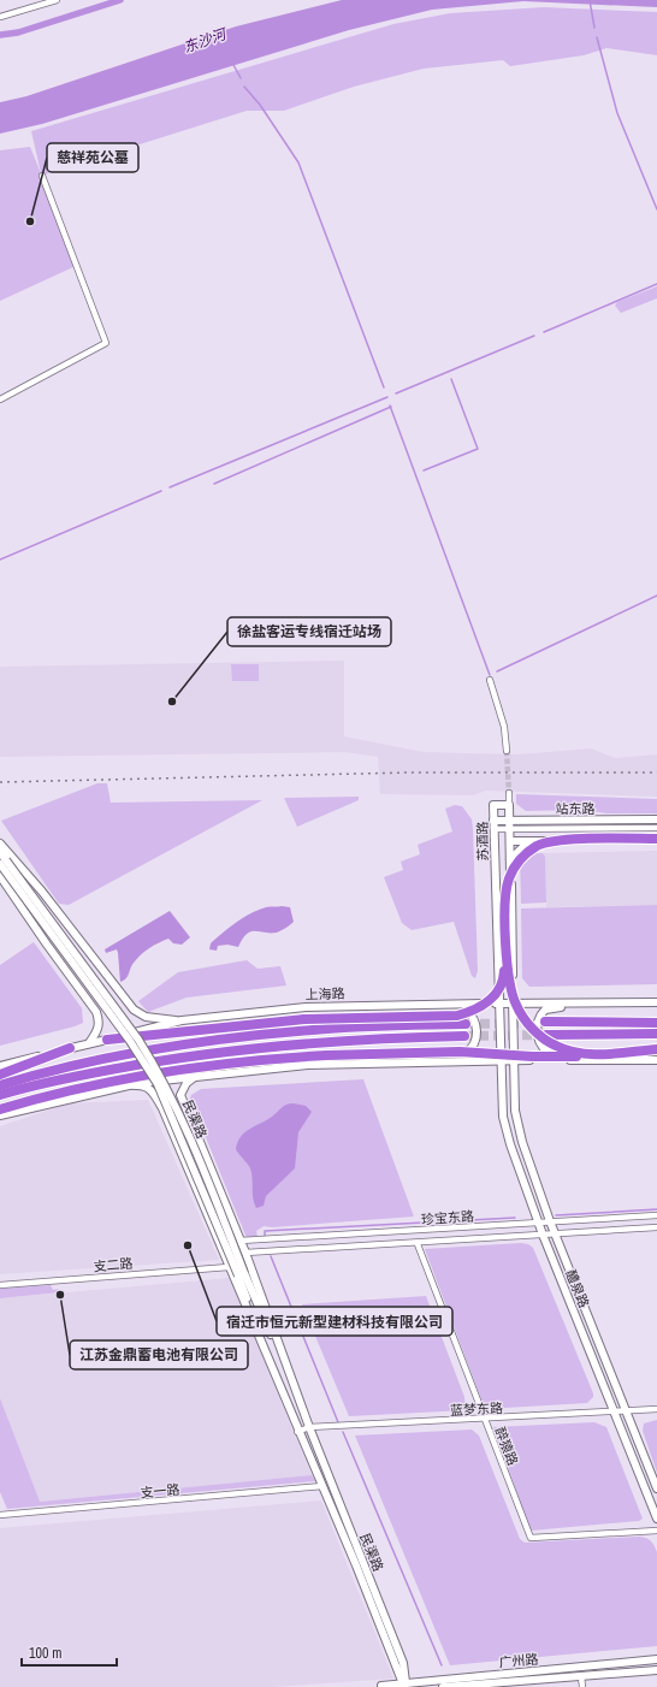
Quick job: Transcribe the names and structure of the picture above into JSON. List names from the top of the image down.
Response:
{
  "streets": {
    "main road": [
      "站东路",
      "苏酒路",
      "上海路",
      "民渠路",
      "醴泉路",
      "广州路"
    ],
    "street": [
      "珍宝东路",
      "支二路",
      "蓝梦东路",
      "醉猿路",
      "支一路"
    ]
  },
  "crossings": [
    ["站东路", "苏酒路"],
    ["苏酒路", "上海路"],
    ["苏酒路", "醴泉路"],
    ["民渠路", "珍宝东路"],
    ["民渠路", "支二路"],
    ["民渠路", "蓝梦东路"],
    ["民渠路", "支一路"],
    ["民渠路", "广州路"],
    ["珍宝东路", "醴泉路"],
    ["珍宝东路", "醉猿路"],
    ["醴泉路", "蓝梦东路"],
    ["蓝梦东路", "醉猿路"]
  ],
  "water": ["东沙河"],
  "places": [
    "慈祥苑公墓",
    "徐盐客运专线宿迁站场",
    "宿迁市恒元新型建材科技有限公司",
    "江苏金鼎蓄电池有限公司"
  ],
  "scale_bar": "100 m"
}
